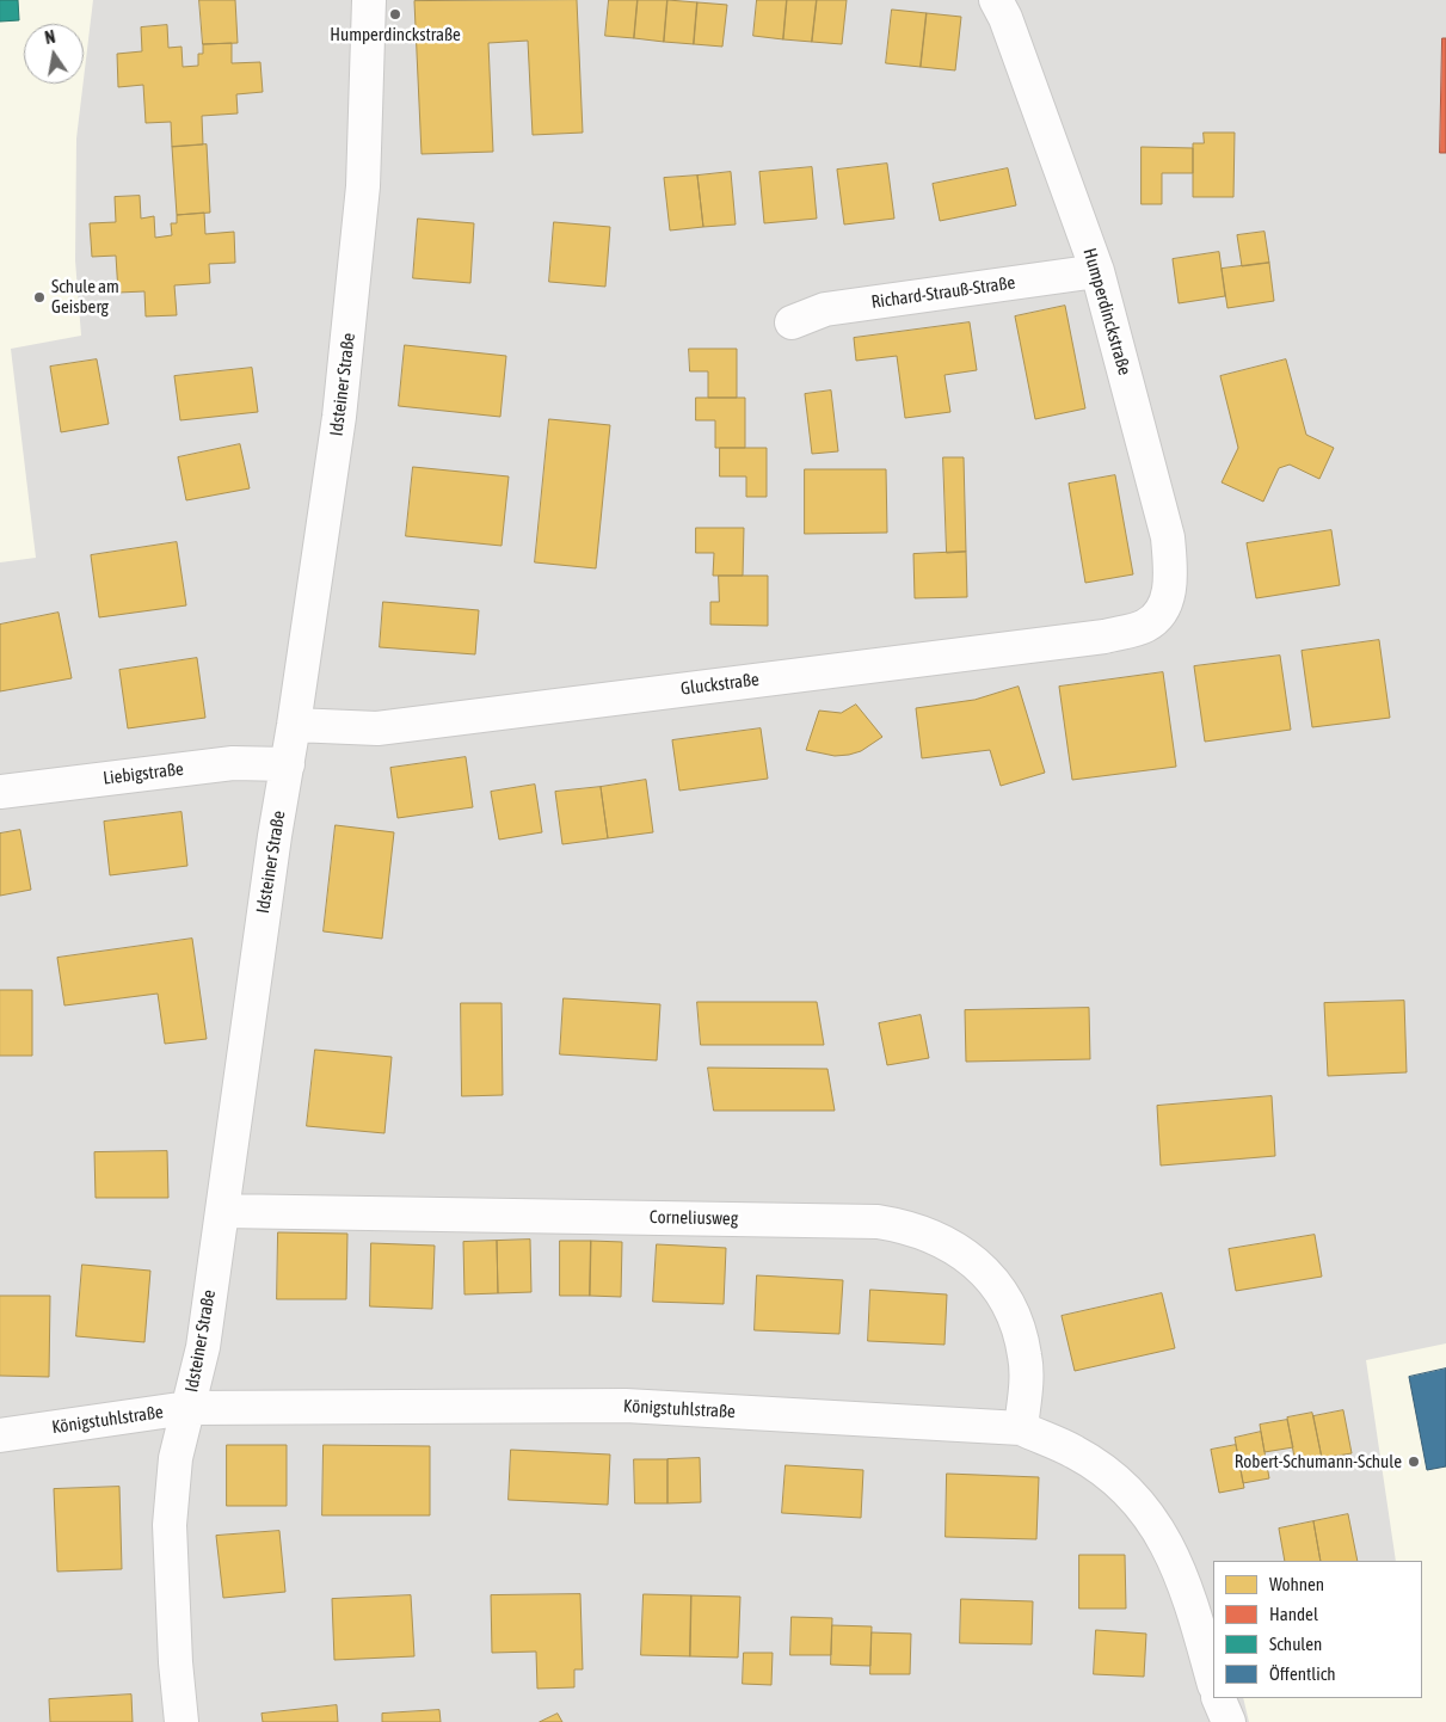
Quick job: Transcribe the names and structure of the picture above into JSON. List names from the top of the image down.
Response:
{
  "streets": {
    "street": [
      "Richard-Strauß-Straße",
      "Humperdinckstraße",
      "Idsteiner Straße",
      "Gluckstraße",
      "Liebigstraße",
      "Corneliusweg",
      "Königstuhlstraße"
    ]
  },
  "crossings": [
    ["Richard-Strauß-Straße", "Humperdinckstraße"],
    ["Humperdinckstraße", "Gluckstraße"],
    ["Idsteiner Straße", "Gluckstraße"],
    ["Idsteiner Straße", "Liebigstraße"],
    ["Idsteiner Straße", "Corneliusweg"],
    ["Idsteiner Straße", "Königstuhlstraße"],
    ["Corneliusweg", "Königstuhlstraße"]
  ],
  "places": ["Humperdinckstraße", "Schule am Geisberg", "Robert-Schumann-Schule"],
  "legend": [
    "Wohnen",
    "Handel",
    "Schulen",
    "Öffentlich"
  ],
  "north": "top"
}
